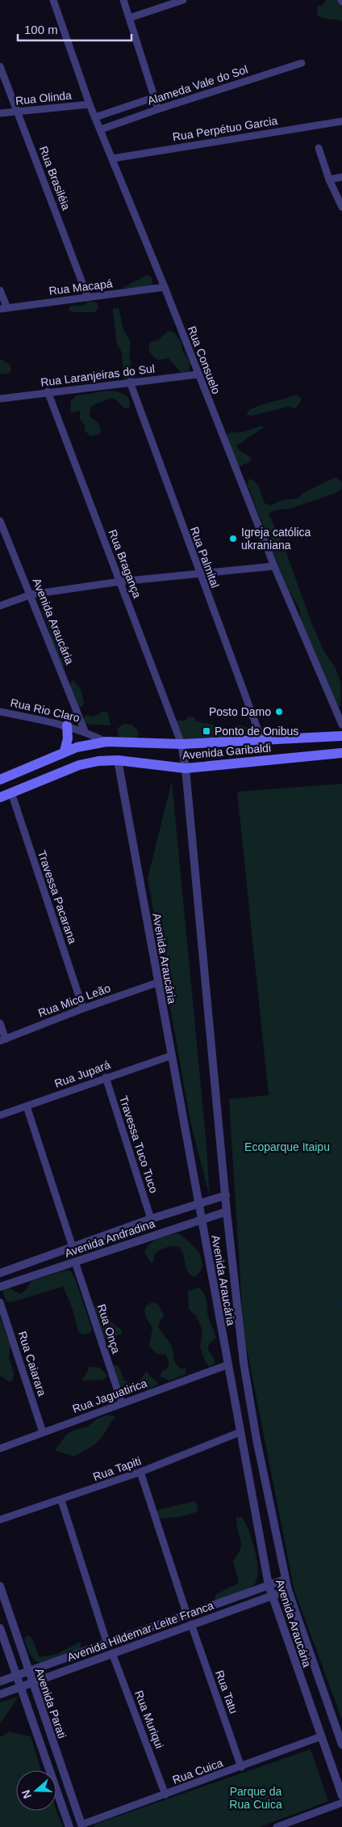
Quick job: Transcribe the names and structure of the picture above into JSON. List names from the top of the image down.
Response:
{
  "streets": {
    "main road": ["Avenida Garibaldi"],
    "street": [
      "Alameda Vale do Sol",
      "Rua Olinda",
      "Rua Perpétuo Garcia",
      "Rua Brasiléia",
      "Rua Macapá",
      "Rua Consuelo",
      "Rua Laranjeiras do Sul",
      "Rua Palmital",
      "Rua Bragança",
      "Avenida Araucária",
      "Rua Rio Claro",
      "Travessa Pacarana",
      "Rua Mico Leão",
      "Rua Jupará",
      "Travessa Tuco Tuco",
      "Avenida Andradina",
      "Rua Onça",
      "Rua Caiarara",
      "Rua Jaguatirica",
      "Rua Tapiti",
      "Avenida Hildemar Leite Franca",
      "Rua Tatu",
      "Avenida Parati",
      "Rua Muriqui",
      "Rua Cuica"
    ]
  },
  "crossings": [
    ["Alameda Vale do Sol", "Rua Consuelo"],
    ["Rua Olinda", "Rua Brasiléia"],
    ["Rua Olinda", "Rua Consuelo"],
    ["Rua Perpétuo Garcia", "Rua Consuelo"],
    ["Rua Brasiléia", "Rua Macapá"],
    ["Rua Macapá", "Rua Consuelo"],
    ["Rua Consuelo", "Rua Laranjeiras do Sul"],
    ["Rua Laranjeiras do Sul", "Rua Palmital"],
    ["Rua Laranjeiras do Sul", "Rua Bragança"],
    ["Rua Palmital", "Avenida Garibaldi"],
    ["Rua Bragança", "Avenida Araucária"],
    ["Rua Bragança", "Avenida Garibaldi"],
    ["Avenida Araucária", "Rua Rio Claro"],
    ["Avenida Araucária", "Avenida Garibaldi"],
    ["Avenida Araucária", "Rua Mico Leão"],
    ["Avenida Araucária", "Rua Jupará"],
    ["Avenida Araucária", "Avenida Andradina"],
    ["Avenida Araucária", "Rua Jaguatirica"],
    ["Avenida Araucária", "Rua Tapiti"],
    ["Avenida Araucária", "Avenida Hildemar Leite Franca"],
    ["Avenida Araucária", "Rua Cuica"],
    ["Rua Rio Claro", "Avenida Garibaldi"],
    ["Avenida Garibaldi", "Travessa Pacarana"],
    ["Travessa Pacarana", "Rua Mico Leão"],
    ["Rua Jupará", "Travessa Tuco Tuco"],
    ["Travessa Tuco Tuco", "Avenida Andradina"],
    ["Avenida Andradina", "Rua Onça"],
    ["Rua Onça", "Rua Jaguatirica"],
    ["Rua Caiarara", "Rua Jaguatirica"],
    ["Avenida Hildemar Leite Franca", "Rua Tatu"],
    ["Avenida Hildemar Leite Franca", "Avenida Parati"],
    ["Avenida Hildemar Leite Franca", "Rua Muriqui"],
    ["Rua Tatu", "Rua Cuica"],
    ["Avenida Parati", "Rua Cuica"],
    ["Rua Muriqui", "Rua Cuica"]
  ],
  "parks": ["Ecoparque Itaipu", "Parque da Rua Cuica"],
  "places": {
    "other": ["Igreja católica ukraniana", "Posto Damo"],
    "transit": ["Ponto de Onibus"]
  },
  "scale_bar": "100 m",
  "north": "left"
}
